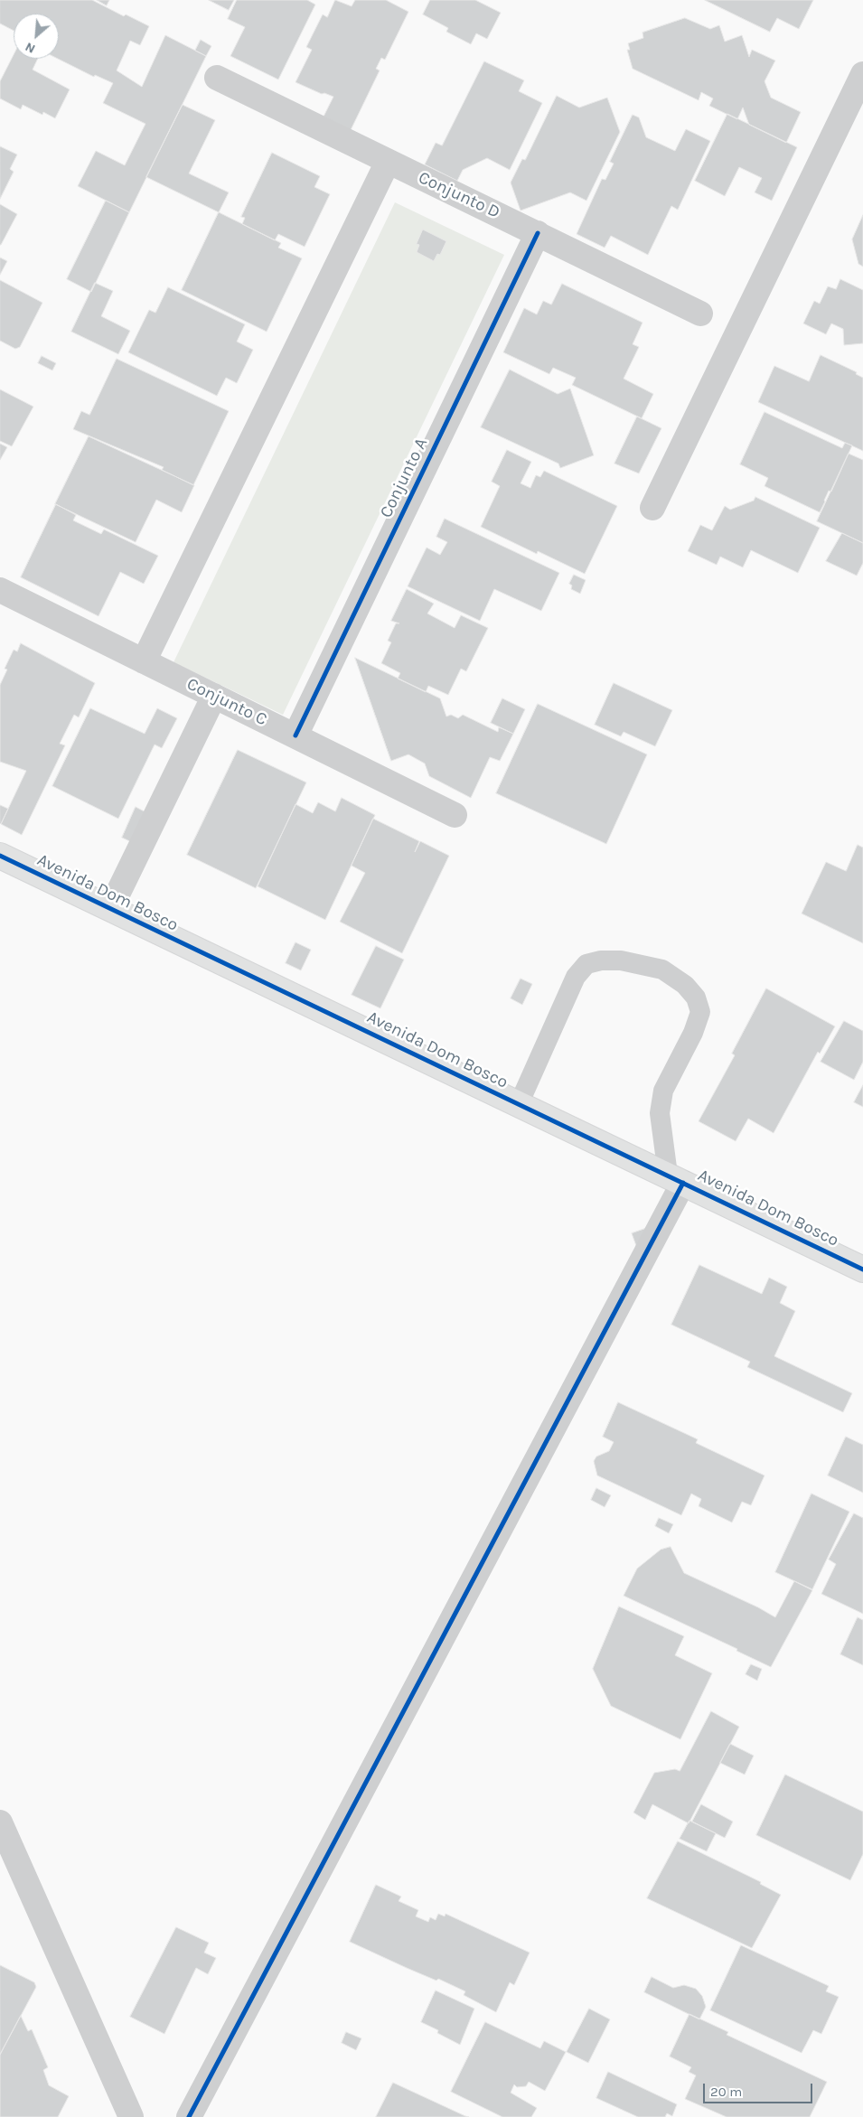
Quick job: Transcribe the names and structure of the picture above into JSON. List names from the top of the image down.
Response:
{
  "streets": {
    "street": [
      "Conjunto D",
      "Conjunto A",
      "Conjunto C",
      "Avenida Dom Bosco"
    ]
  },
  "crossings": [
    ["Conjunto D", "Conjunto A"],
    ["Conjunto A", "Conjunto C"]
  ],
  "scale_bar": "20 m",
  "north": "bottom left"
}
